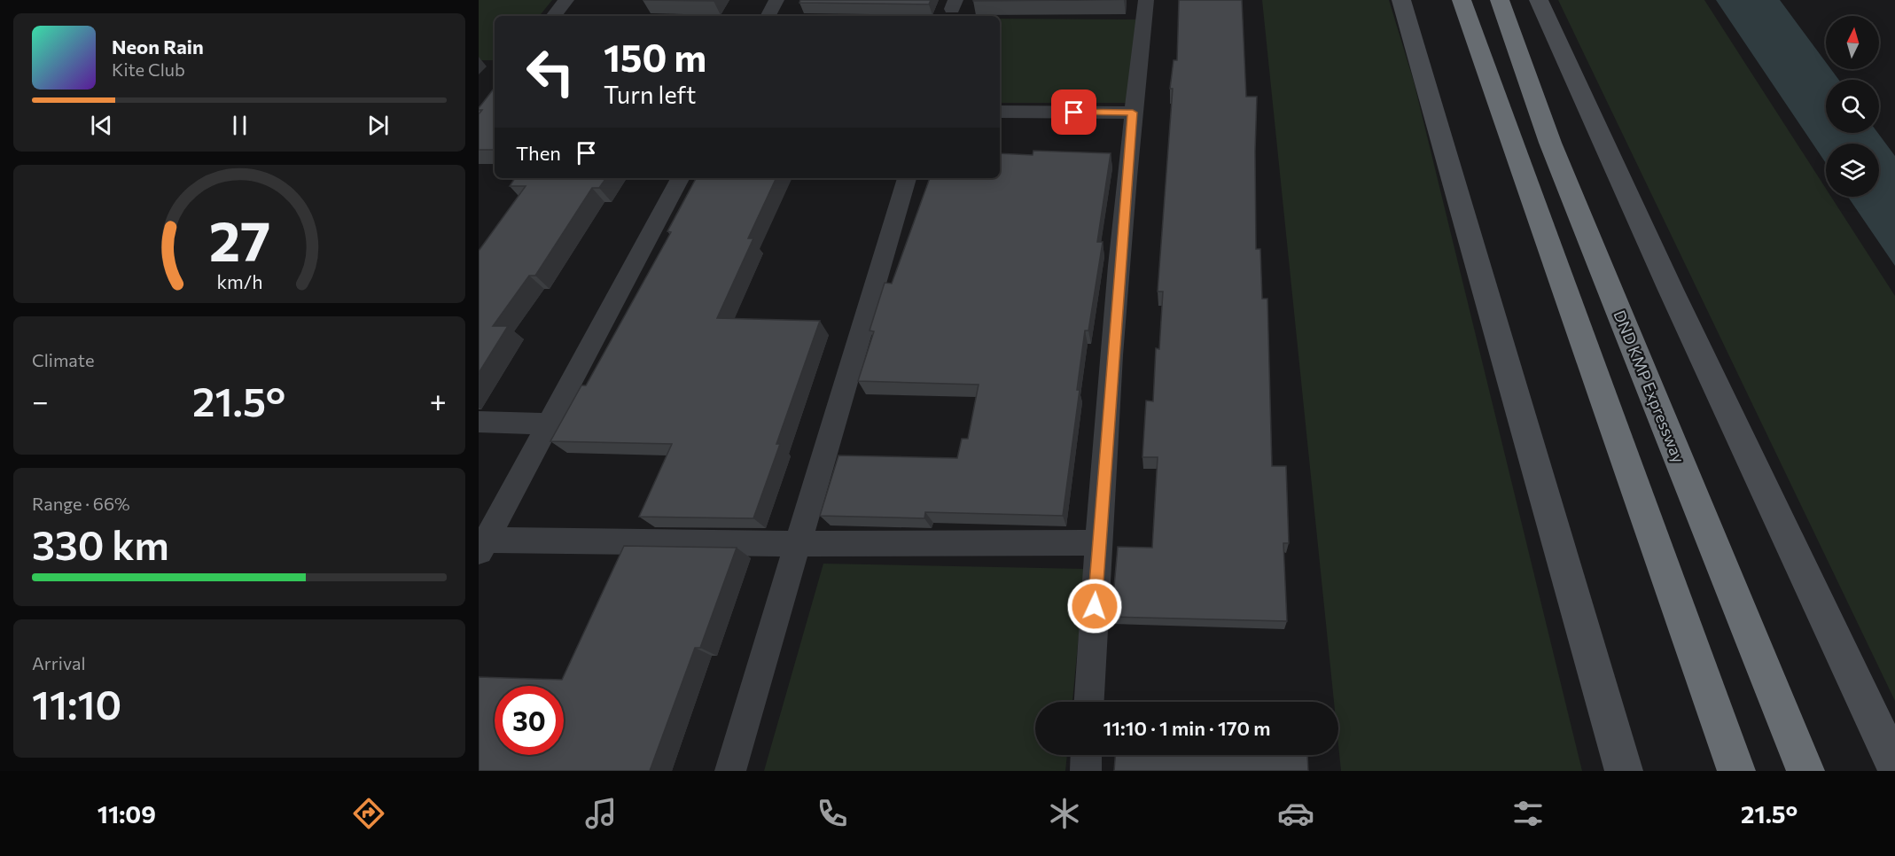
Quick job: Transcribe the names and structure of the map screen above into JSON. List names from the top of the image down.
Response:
{
  "streets": {
    "highway": ["DND KMP Expressway"]
  },
  "north": "top",
  "page": {
    "turn": ["150 m", "Turn left"],
    "song": ["Neon Rain", "Kite Club"],
    "then": "Then",
    "tile": [
      "Climate",
      ["Range · 66%", "330 km"],
      ["Arrival", "11:10"]
    ],
    "heat": ["−", "21.5°", "+"],
    "limit": "30",
    "trip": "11:10 · 1 min · 170 m",
    "tabs": ["11:09", "21.5°"],
    "gauge": ["27", "km/h"]
  }
}
